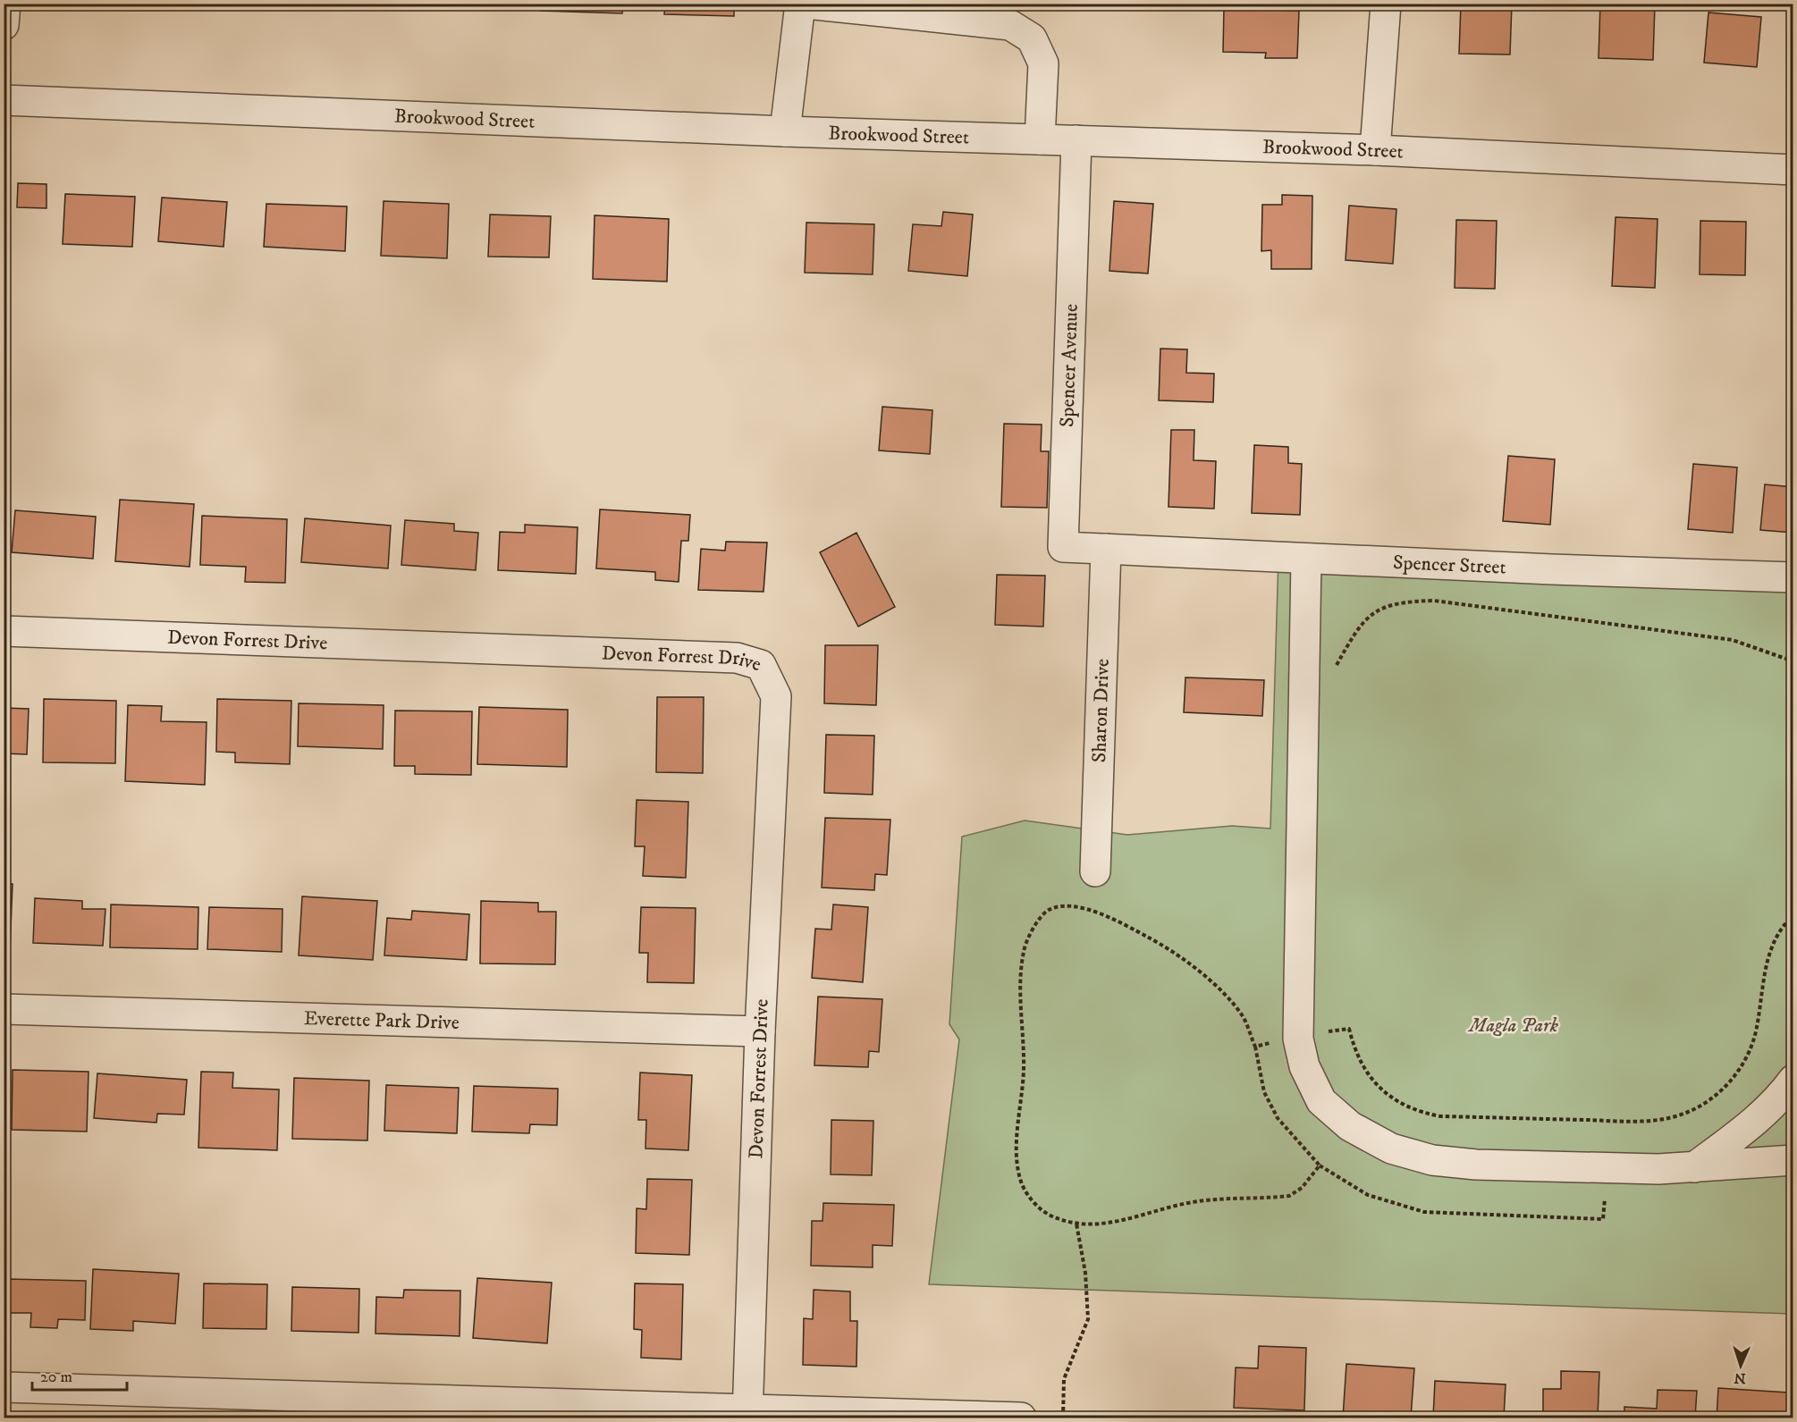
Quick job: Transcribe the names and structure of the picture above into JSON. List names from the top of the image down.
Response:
{
  "streets": {
    "street": [
      "Brookwood Street",
      "Spencer Avenue",
      "Spencer Street",
      "Devon Forrest Drive",
      "Sharon Drive",
      "Everette Park Drive"
    ]
  },
  "crossings": [
    ["Brookwood Street", "Spencer Avenue"],
    ["Spencer Avenue", "Spencer Street"],
    ["Spencer Avenue", "Sharon Drive"],
    ["Spencer Street", "Sharon Drive"],
    ["Devon Forrest Drive", "Everette Park Drive"]
  ],
  "parks": ["Magla Park"],
  "scale_bar": "20 m",
  "north": "bottom"
}
